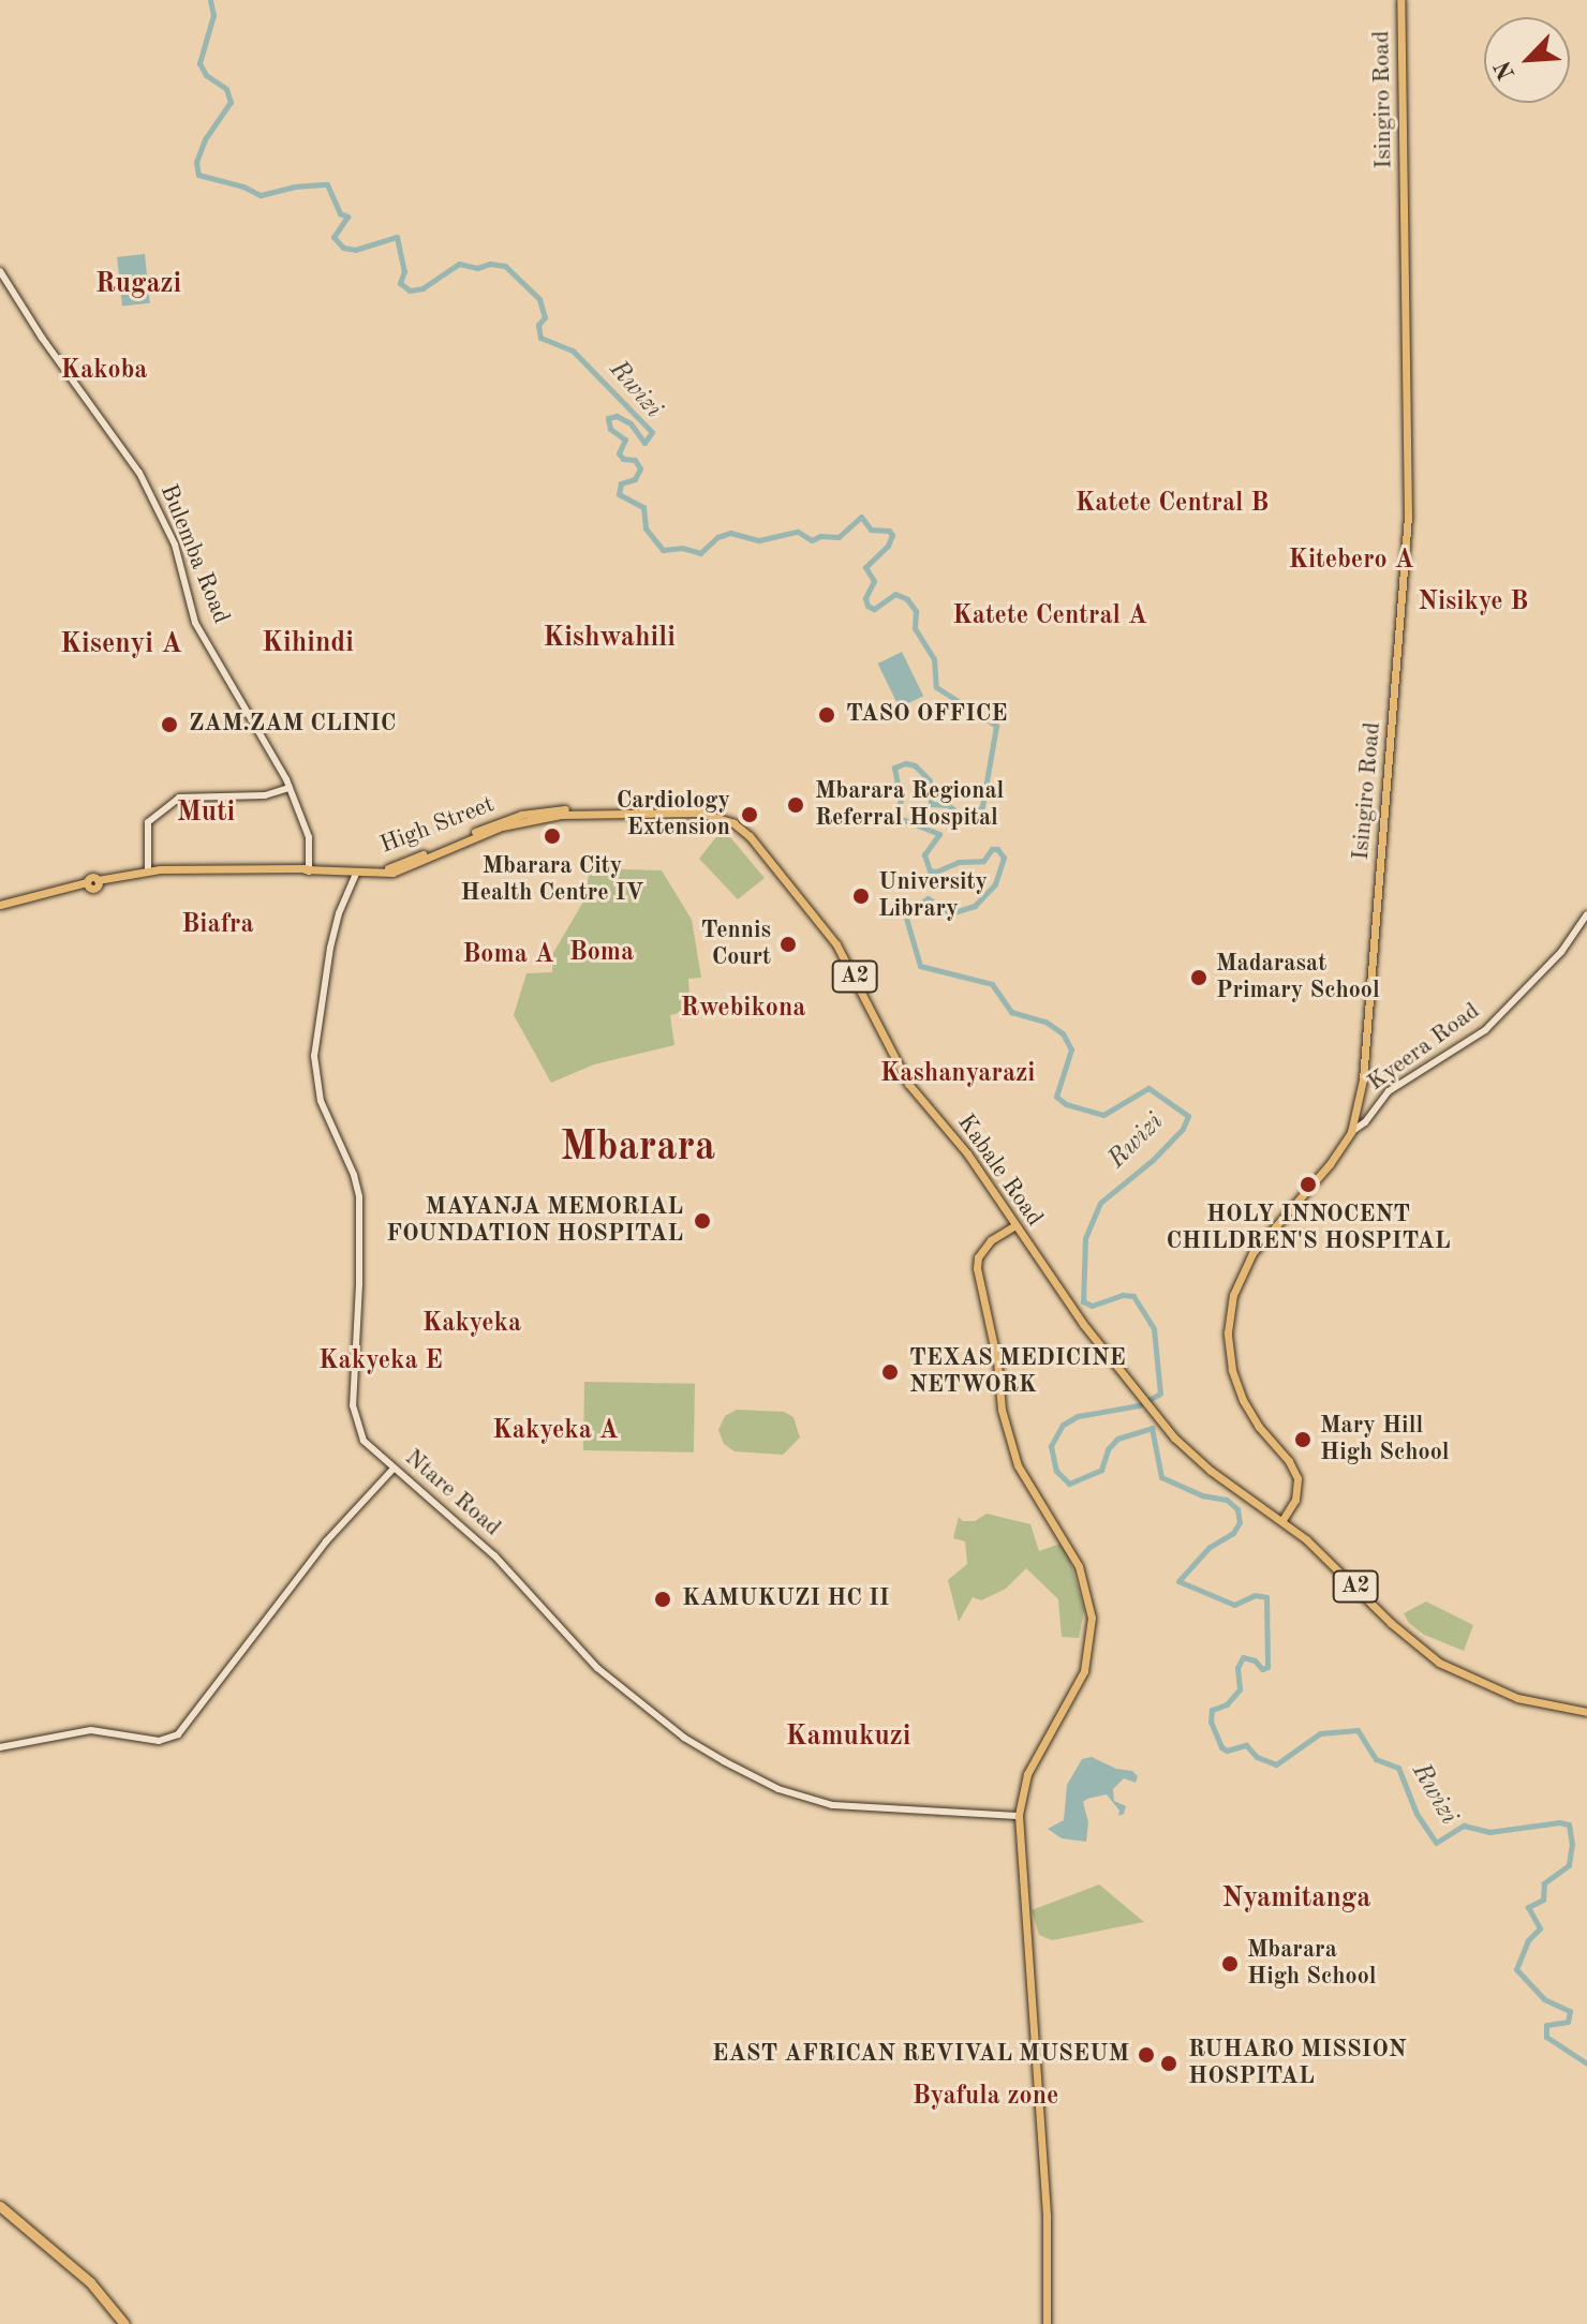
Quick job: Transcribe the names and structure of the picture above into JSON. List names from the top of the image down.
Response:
{
  "streets": {
    "main road": [
      "Isingiro Road",
      "Bulemba Road",
      "High Street",
      "A2",
      "Kyeera Road",
      "Kabale Road",
      "Ntare Road"
    ]
  },
  "crossings": [
    ["Isingiro Road", "A2"],
    ["Isingiro Road", "Kyeera Road"],
    ["Isingiro Road", "Kabale Road"],
    ["Bulemba Road", "High Street"],
    ["High Street", "Kabale Road"],
    ["High Street", "Ntare Road"],
    ["A2", "Kabale Road"]
  ],
  "districts": [
    "Rugazi",
    "Kakoba",
    "Katete Central B",
    "Kitebero A",
    "Nisikye B",
    "Katete Central A",
    "Kishwahili",
    "Kihindi",
    "Kisenyi A",
    "Muti",
    "Biafra",
    "Boma",
    "Boma A",
    "Rwebikona",
    "Kashanyarazi",
    "Mbarara",
    "Kakyeka",
    "Kakyeka E",
    "Kakyeka A",
    "Kamukuzi",
    "Nyamitanga",
    "Byafula zone"
  ],
  "water": ["Rwizi"],
  "places": [
    "TASO OFFICE",
    "ZAM.ZAM CLINIC",
    "Mbarara Regional Referral Hospital",
    "Cardiology Extension",
    "Mbarara City Health Centre IV",
    "University Library",
    "Tennis Court",
    "Madarasat Primary School",
    "HOLY INNOCENT CHILDREN'S HOSPITAL",
    "MAYANJA MEMORIAL FOUNDATION HOSPITAL",
    "TEXAS MEDICINE NETWORK",
    "Mary Hill High School",
    "KAMUKUZI HC II",
    "Mbarara High School",
    "EAST AFRICAN REVIVAL MUSEUM",
    "RUHARO MISSION HOSPITAL"
  ],
  "north": "bottom left"
}
